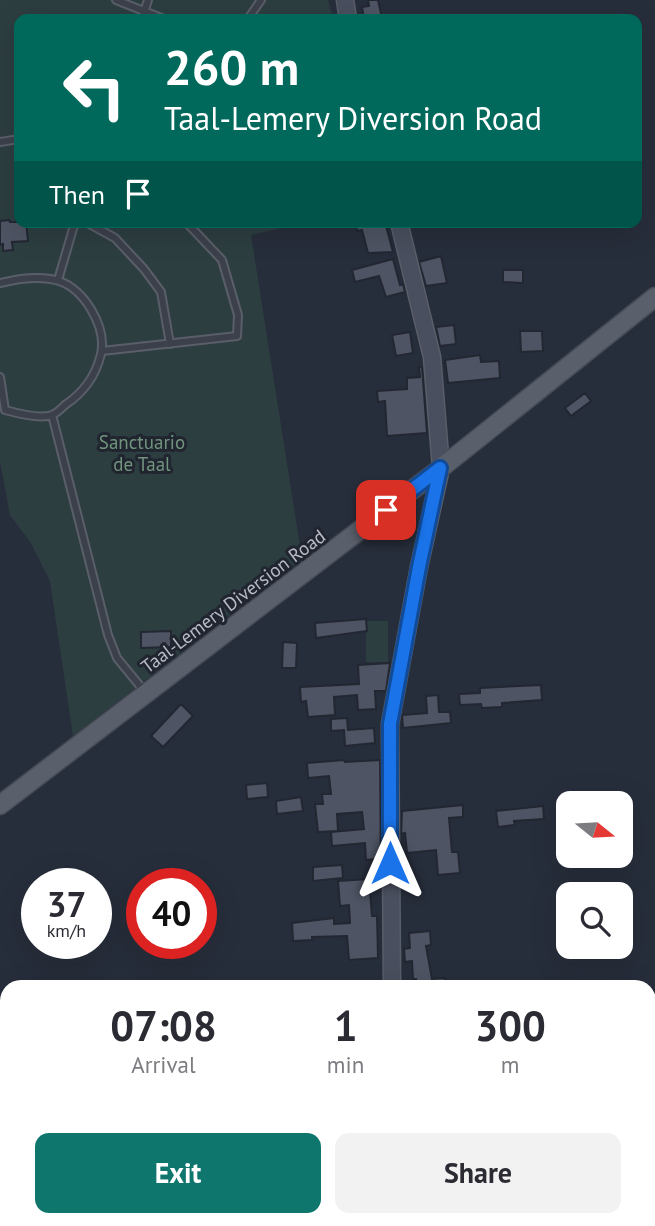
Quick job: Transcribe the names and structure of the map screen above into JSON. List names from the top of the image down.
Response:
{
  "streets": {
    "main road": ["Taal-Lemery Diversion Road"]
  },
  "parks": ["Sanctuario de Taal"],
  "north": "right",
  "page": {
    "turn": ["260 m", "Taal-Lemery Diversion Road"],
    "then": "Then",
    "speed": "37 km/h",
    "limit": "40",
    "eta": [
      "07:08",
      "Arrival",
      "1",
      "min",
      "300",
      "m"
    ],
    "buttons": ["Exit", "Share"]
  }
}
